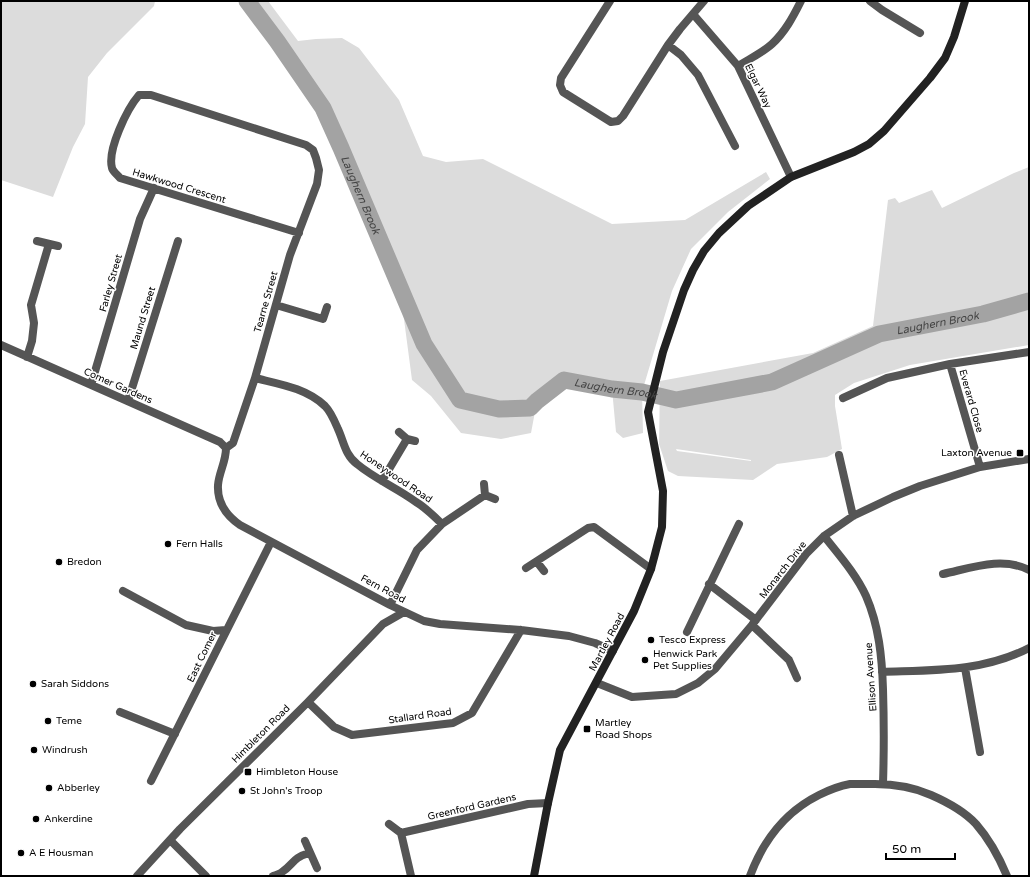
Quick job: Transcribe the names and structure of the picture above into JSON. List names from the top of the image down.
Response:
{
  "streets": {
    "main road": ["Martley Road"],
    "street": [
      "Elgar Way",
      "Hawkwood Crescent",
      "Farley Street",
      "Tearne Street",
      "Maund Street",
      "Comer Gardens",
      "Everard Close",
      "Honeywood Road",
      "Monarch Drive",
      "Fern Road",
      "East Comer",
      "Ellison Avenue",
      "Stallard Road",
      "Himbleton Road",
      "Greenford Gardens"
    ]
  },
  "crossings": [
    ["Elgar Way", "Martley Road"],
    ["Hawkwood Crescent", "Farley Street"],
    ["Hawkwood Crescent", "Tearne Street"],
    ["Farley Street", "Comer Gardens"],
    ["Tearne Street", "Comer Gardens"],
    ["Tearne Street", "Honeywood Road"],
    ["Tearne Street", "Fern Road"],
    ["Maund Street", "Comer Gardens"],
    ["Comer Gardens", "Fern Road"],
    ["Everard Close", "Monarch Drive"],
    ["Monarch Drive", "Martley Road"],
    ["Monarch Drive", "Ellison Avenue"],
    ["Fern Road", "Martley Road"],
    ["Fern Road", "East Comer"],
    ["Fern Road", "Stallard Road"],
    ["Fern Road", "Himbleton Road"],
    ["Martley Road", "Greenford Gardens"],
    ["Stallard Road", "Himbleton Road"]
  ],
  "water": ["Laughern Brook"],
  "places": {
    "transit": ["Laxton Avenue", "Martley Road Shops", "Himbleton House"],
    "other": [
      "Fern Halls",
      "Bredon",
      "Tesco Express",
      "Henwick Park Pet Supplies",
      "Sarah Siddons",
      "Teme",
      "Windrush",
      "Abberley",
      "St John's Troop",
      "Ankerdine",
      "A E Housman"
    ]
  },
  "scale_bar": "50 m"
}
